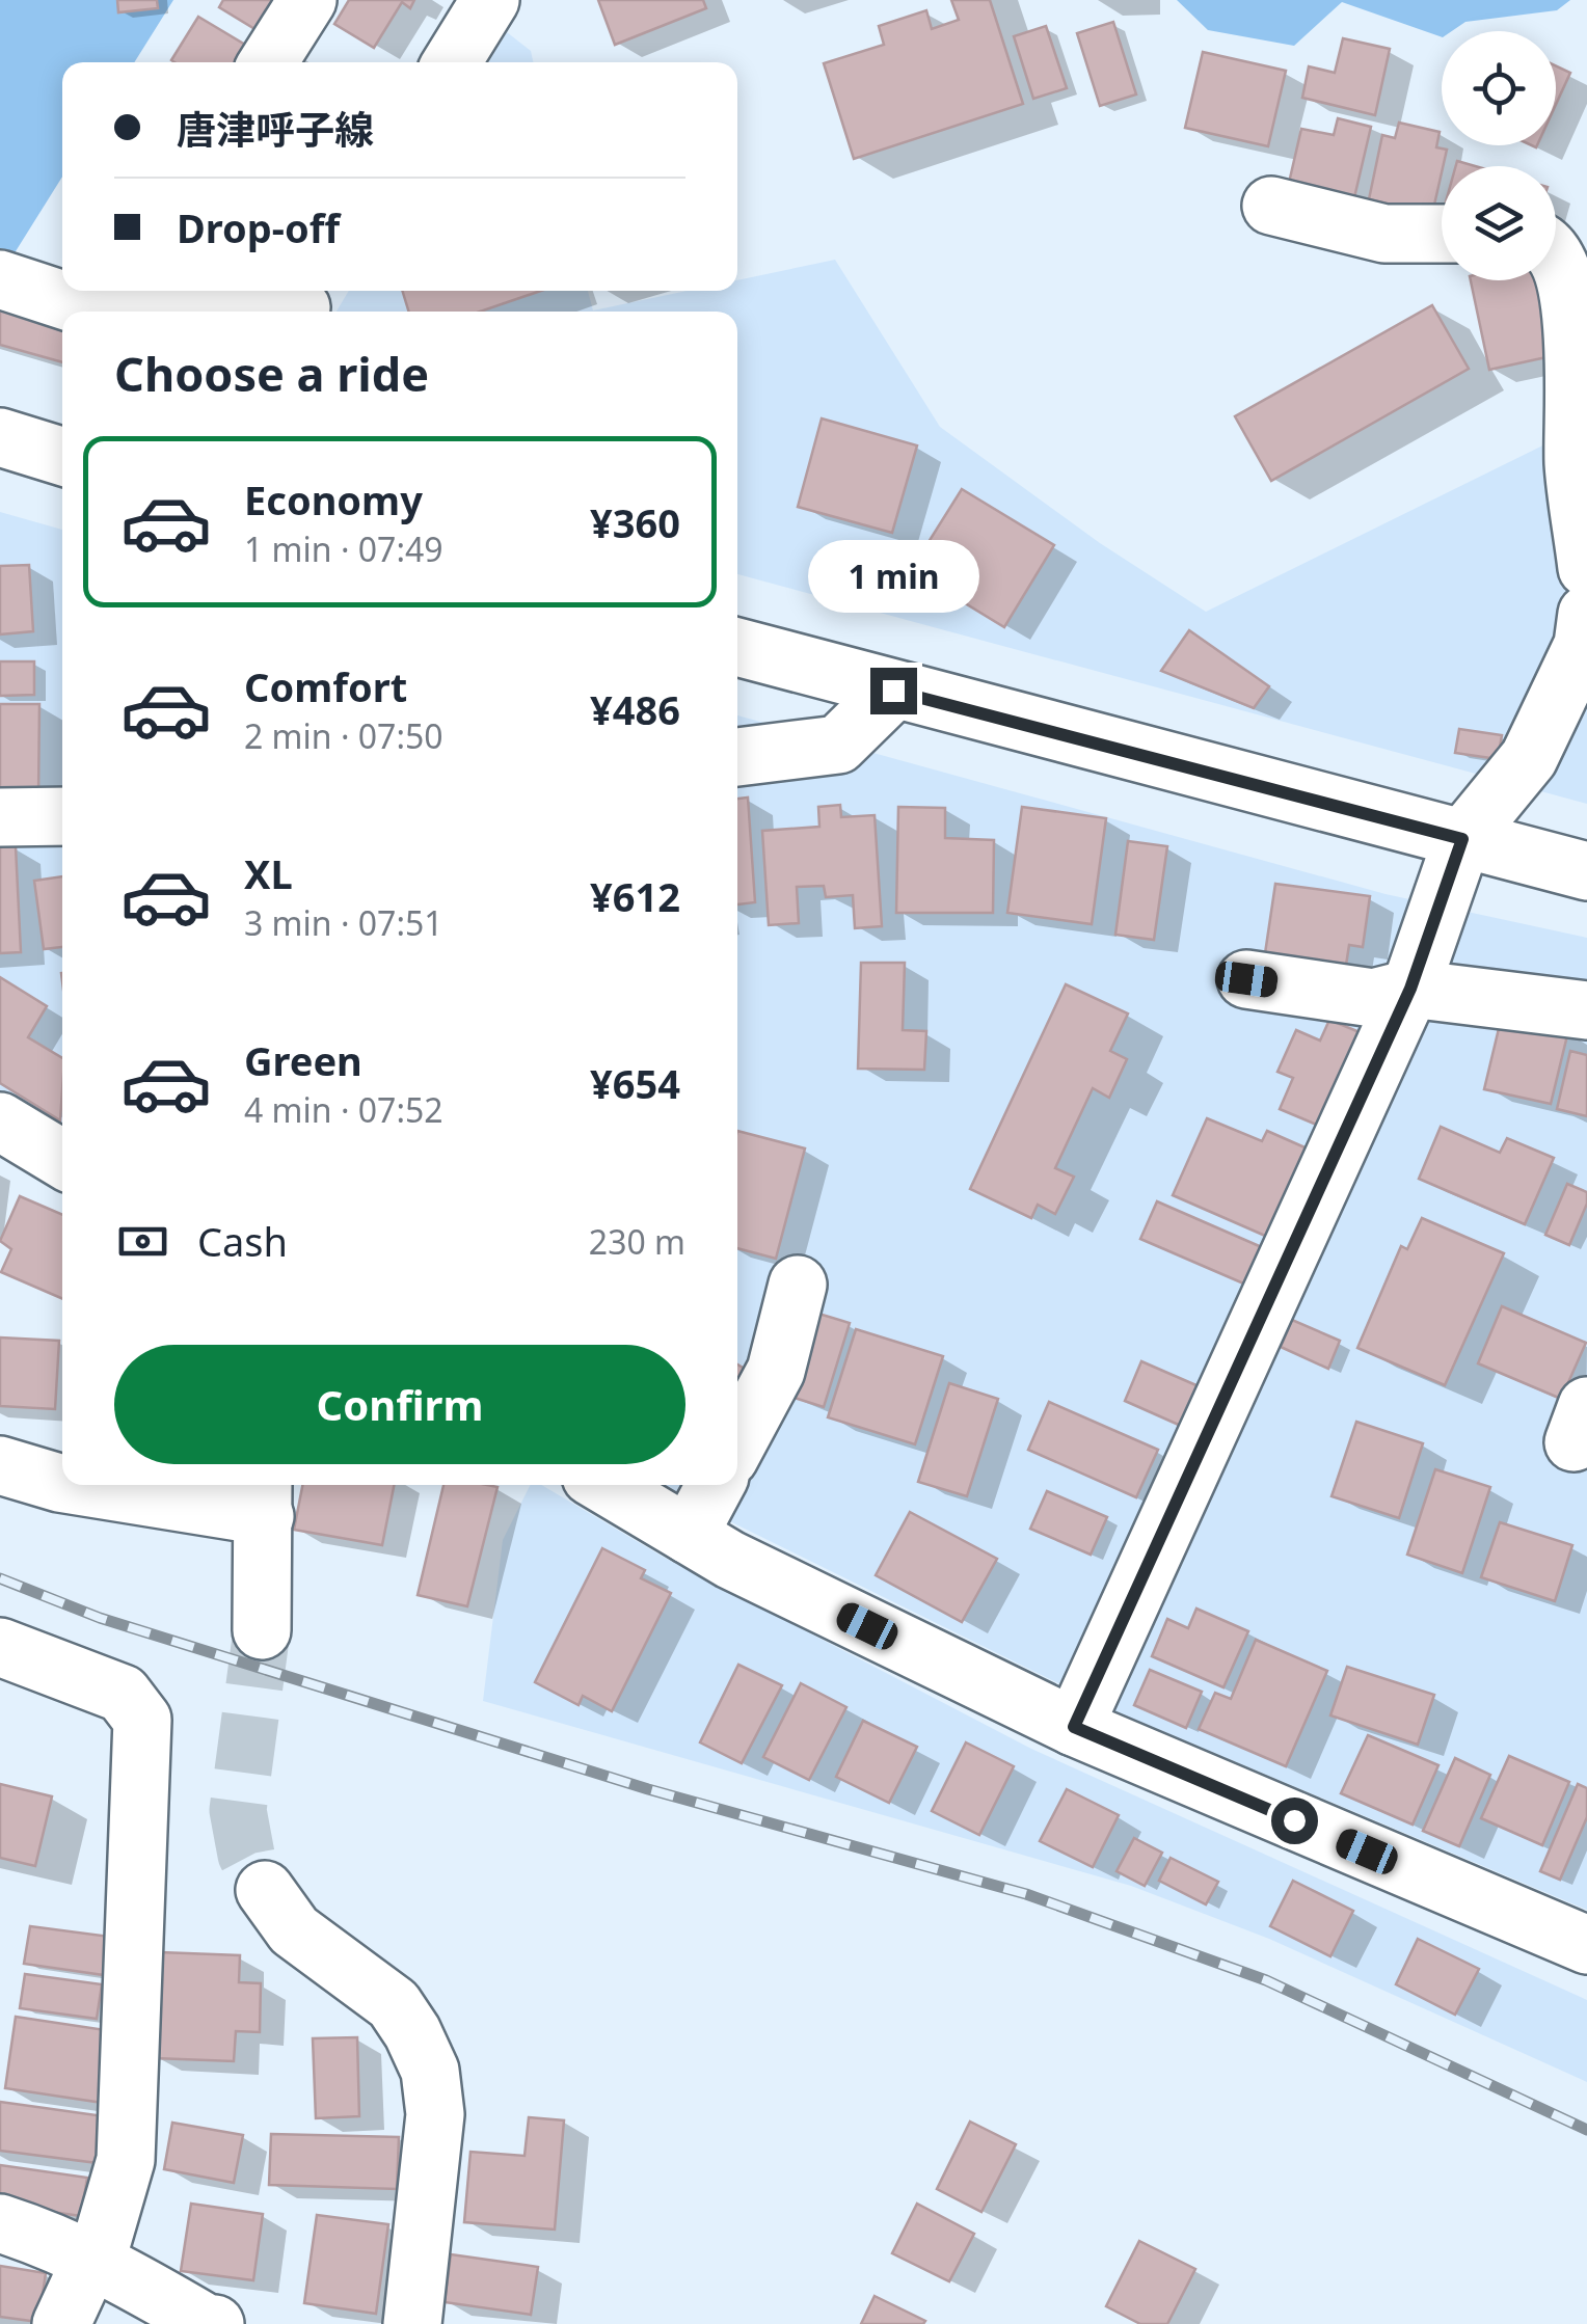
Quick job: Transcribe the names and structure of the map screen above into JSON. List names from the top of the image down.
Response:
{
  "page": {
    "banner": ["唐津呼子線", "Drop-off"],
    "heading": "Choose a ride",
    "list": [
      {
        "name": "Economy",
        "note": "1 min · 07:49",
        "value": "¥360"
      },
      {
        "name": "Comfort",
        "note": "2 min · 07:50",
        "value": "¥486"
      },
      {
        "name": "XL",
        "note": "3 min · 07:51",
        "value": "¥612"
      },
      {
        "name": "Green",
        "note": "4 min · 07:52",
        "value": "¥654"
      }
    ],
    "bubble": "1 min",
    "pay": ["Cash", "230 m"],
    "buttons": "Confirm"
  }
}
